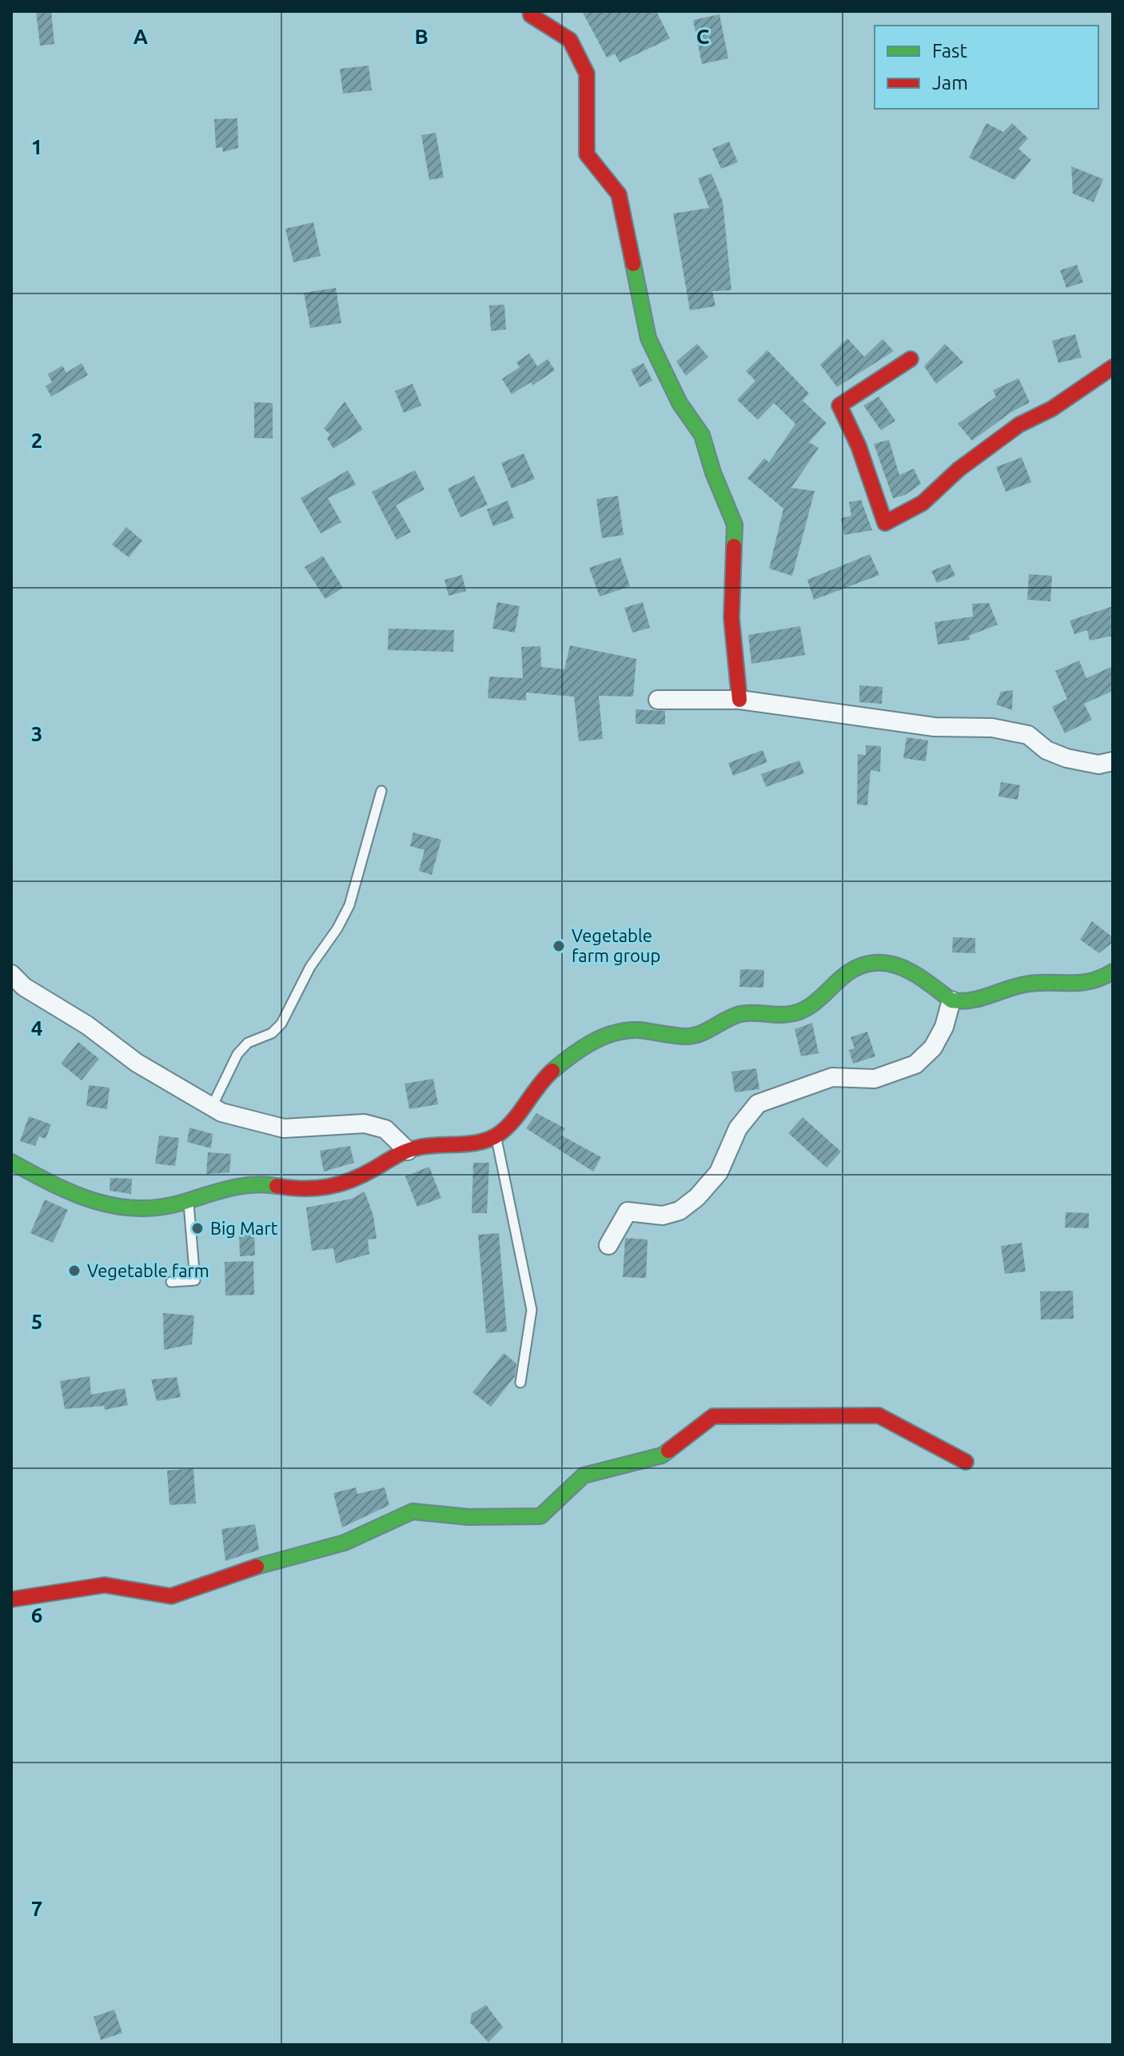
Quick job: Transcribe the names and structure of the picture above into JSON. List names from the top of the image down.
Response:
{
  "places": ["Vegetable farm group", "Big Mart", "Vegetable farm"],
  "legend": ["Fast", "Jam"],
  "grid": {
    "columns": ["A", "B", "C"],
    "rows": [
      "1",
      "2",
      "3",
      "4",
      "5",
      "6",
      "7"
    ]
  }
}
